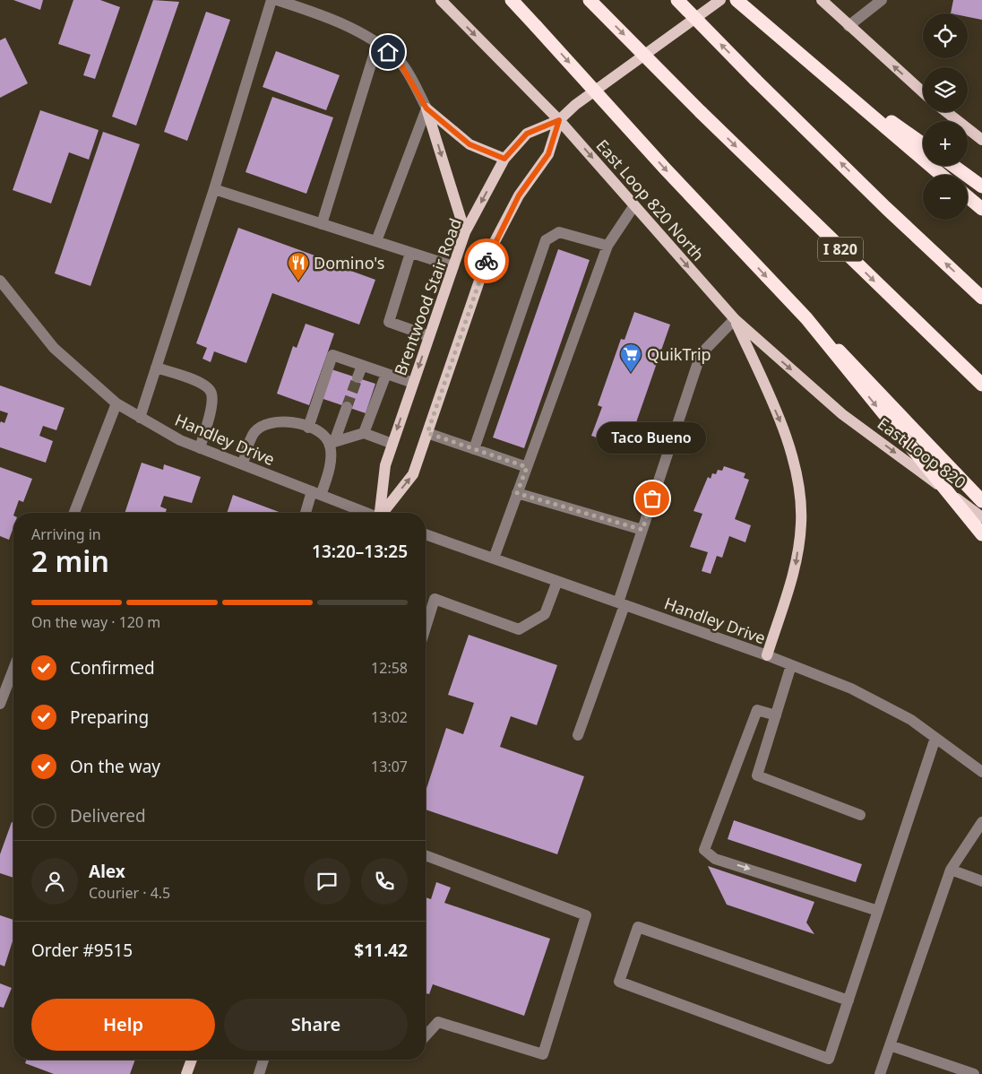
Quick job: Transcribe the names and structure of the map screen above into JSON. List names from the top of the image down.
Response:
{
  "streets": {
    "highway": ["I 820"],
    "main road": ["East Loop 820 North", "Brentwood Stair Road", "East Loop 820"],
    "street": ["Handley Drive"]
  },
  "crossings": [
    ["East Loop 820 North", "Brentwood Stair Road"],
    ["East Loop 820 North", "East Loop 820"]
  ],
  "one_way": ["East Loop 820 North", "East Loop 820"],
  "places": {
    "restaurant": ["Domino's"],
    "supermarket": ["QuikTrip"],
    "other": ["Taco Bueno"]
  },
  "page": {
    "map_buttons": ["+", "−"],
    "bubble": "Taco Bueno",
    "heading": ["2 min", "Arriving in", "13:20–13:25"],
    "panel": [
      "Alex",
      "Courier · 4.5",
      "Order #9515",
      "$11.42"
    ],
    "bar": "On the way · 120 m",
    "list": [
      ["Confirmed", "12:58"],
      ["Preparing", "13:02"],
      ["On the way", "13:07"],
      "Delivered"
    ],
    "buttons": ["Help", "Share"]
  }
}
